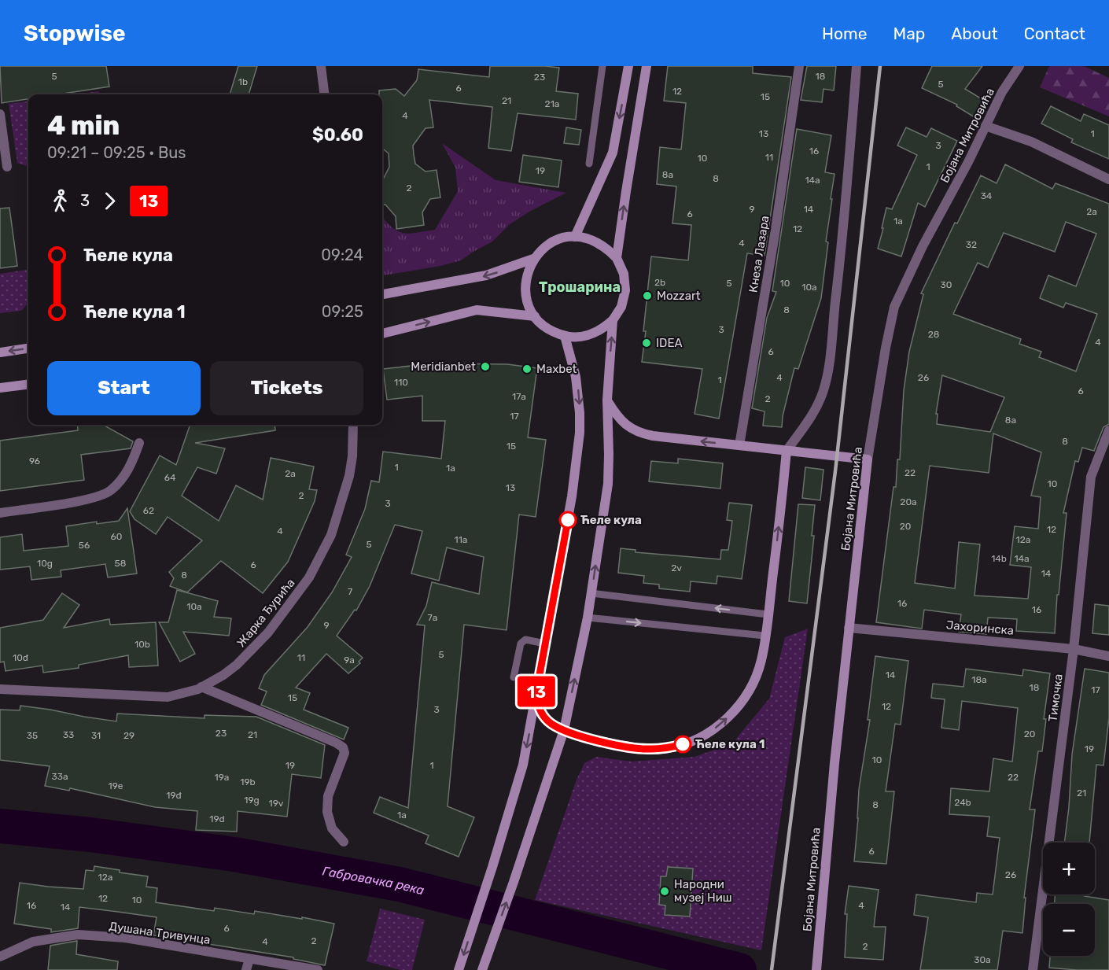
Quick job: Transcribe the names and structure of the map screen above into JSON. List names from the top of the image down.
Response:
{
  "streets": {
    "main road": ["Бојана Митровића"],
    "street": [
      "Кнеза Лазара",
      "Жарка Ђурића",
      "Јахоринска",
      "Тимочка",
      "Душана Тривунца"
    ]
  },
  "crossings": [
    ["Бојана Митровића", "Јахоринска"],
    ["Јахоринска", "Тимочка"]
  ],
  "districts": ["Трошарина"],
  "water": ["Габровачка река"],
  "places": [
    "Mozzart",
    "IDEA",
    "Meridianbet",
    "Maxbet",
    "Ћеле кула",
    "Ћеле кула 1",
    "Народни музеј Ниш"
  ],
  "lines": ["bus line 13"],
  "house_numbers": [
    "5",
    "18",
    "23",
    "1b",
    "5",
    "6",
    "12",
    "15",
    "21",
    "21a",
    "4",
    "13",
    "1",
    "3",
    "16",
    "11",
    "10",
    "1",
    "19",
    "8a",
    "8",
    "14a",
    "2",
    "34",
    "9",
    "14",
    "2a",
    "6",
    "1a",
    "12",
    "4",
    "32",
    "2b",
    "5",
    "10",
    "30",
    "10a",
    "8",
    "3",
    "28",
    "4",
    "6",
    "4",
    "26",
    "1",
    "110",
    "6",
    "17a",
    "2",
    "17",
    "8a",
    "8",
    "15",
    "96",
    "1",
    "1a",
    "22",
    "2a",
    "64",
    "10",
    "13",
    "2",
    "20a",
    "3",
    "62",
    "20",
    "12",
    "4",
    "60",
    "11a",
    "12a",
    "5",
    "56",
    "14b",
    "14a",
    "10g",
    "58",
    "6",
    "2v",
    "14",
    "8",
    "7",
    "16",
    "10a",
    "16",
    "7a",
    "9",
    "10b",
    "5",
    "10đ",
    "11",
    "9a",
    "14",
    "18a",
    "18",
    "17",
    "15",
    "12",
    "3",
    "23",
    "20",
    "33",
    "21",
    "35",
    "31",
    "29",
    "19",
    "10",
    "19",
    "1",
    "33a",
    "19a",
    "22",
    "19b",
    "19e",
    "21",
    "19đ",
    "19g",
    "24b",
    "19v",
    "8",
    "1a",
    "19d",
    "6",
    "26",
    "12a",
    "12",
    "10",
    "16",
    "4",
    "14",
    "6",
    "2",
    "4",
    "2",
    "30a"
  ],
  "page": {
    "header": "Stopwise",
    "nav": [
      "Home",
      "Map",
      "About",
      "Contact"
    ],
    "on_map": "13",
    "heading": ["4 min", "09:21 – 09:25 · Bus", "$0.60"],
    "legs": ["3", "13"],
    "list": [
      {
        "name": "Ћеле кула",
        "value": "09:24"
      },
      {
        "name": "Ћеле кула 1",
        "value": "09:25"
      }
    ],
    "buttons": ["Start", "Tickets"],
    "map_buttons": ["+", "−"]
  }
}
